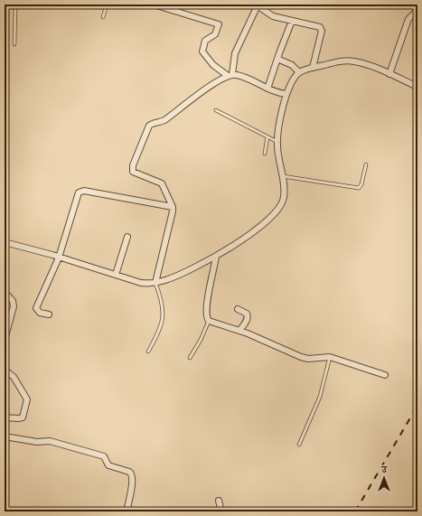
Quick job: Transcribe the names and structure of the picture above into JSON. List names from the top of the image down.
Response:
{
  "north": "top"
}
